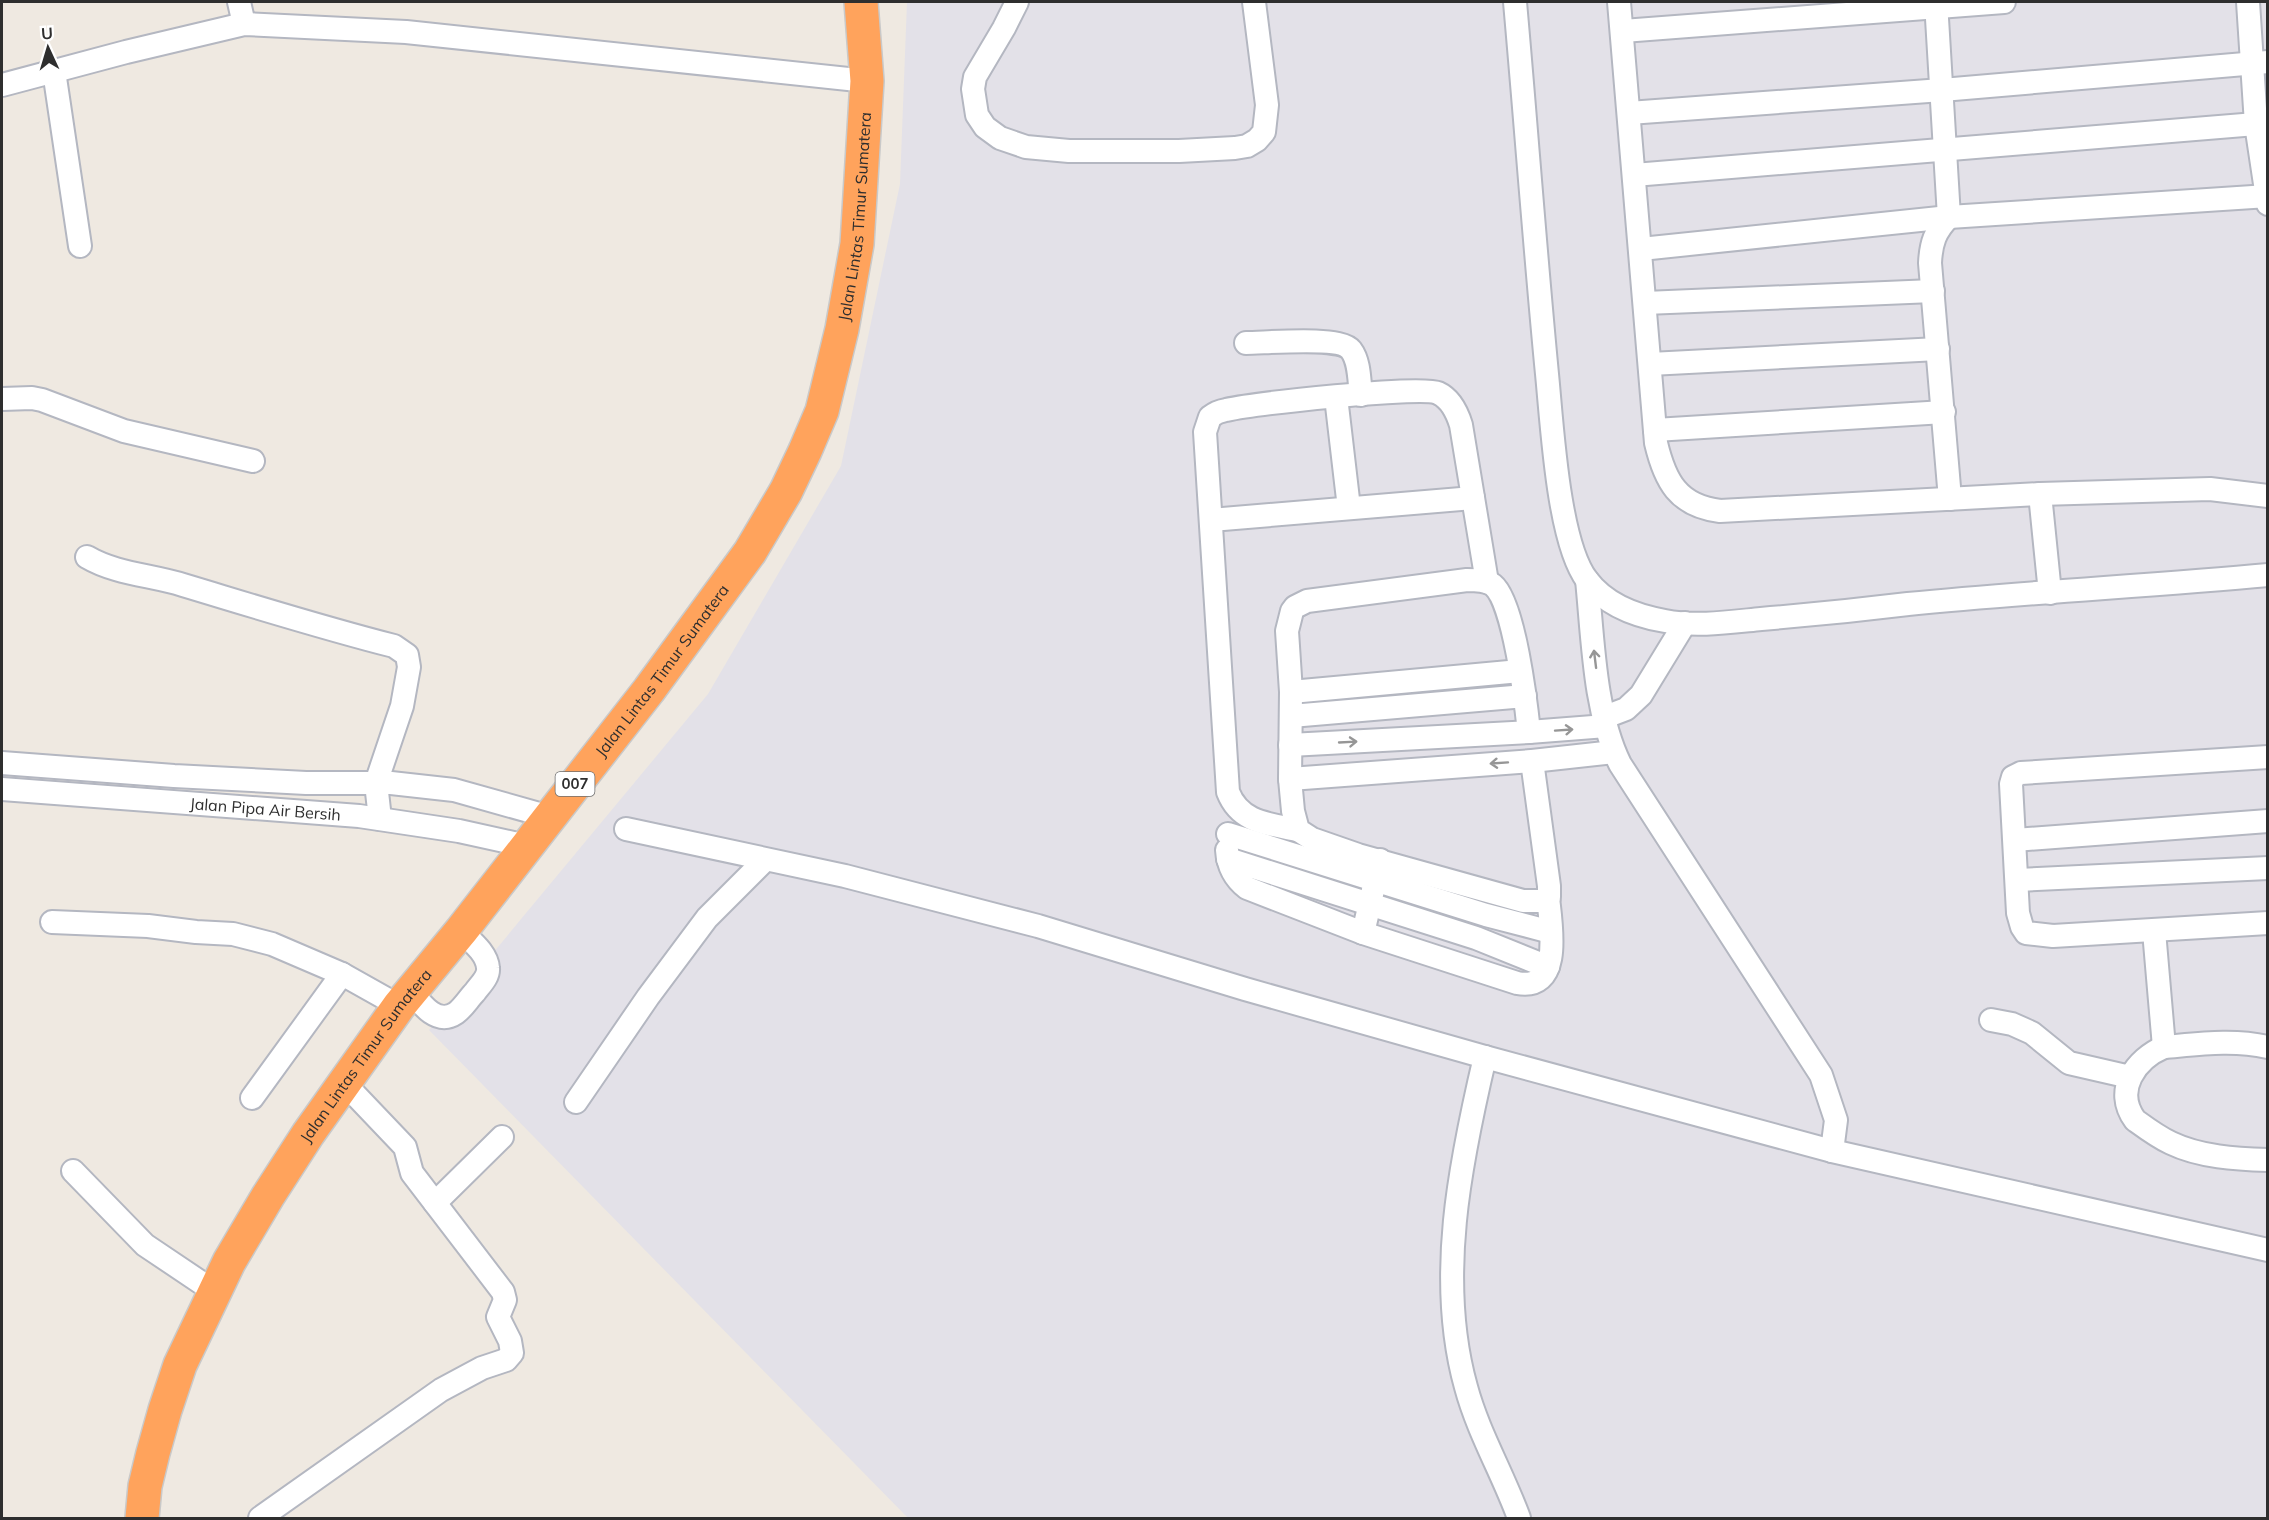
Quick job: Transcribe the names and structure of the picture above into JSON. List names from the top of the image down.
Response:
{
  "streets": {
    "highway": ["Jalan Lintas Timur Sumatera", "007"],
    "street": ["Jalan Pipa Air Bersih"]
  },
  "crossings": [
    ["Jalan Lintas Timur Sumatera", "Jalan Pipa Air Bersih"]
  ],
  "north": "top"
}
